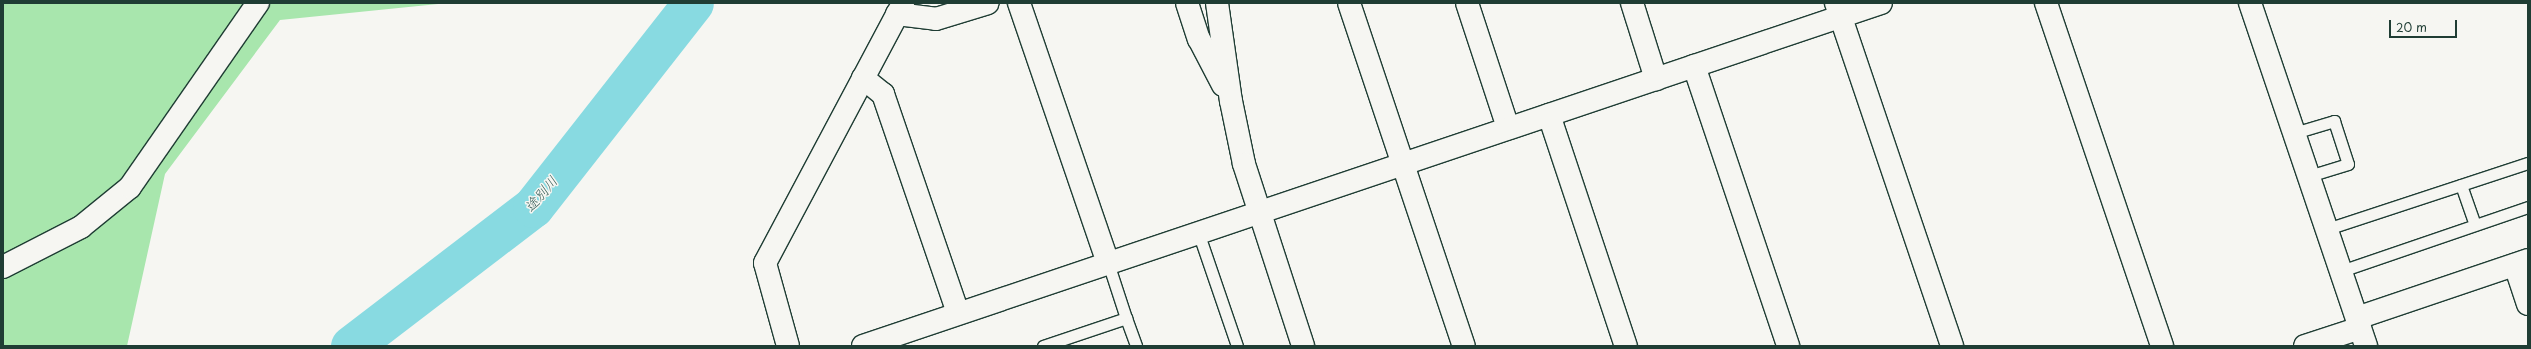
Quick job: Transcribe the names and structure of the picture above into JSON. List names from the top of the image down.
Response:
{
  "water": ["途別川"],
  "scale_bar": "20 m"
}
